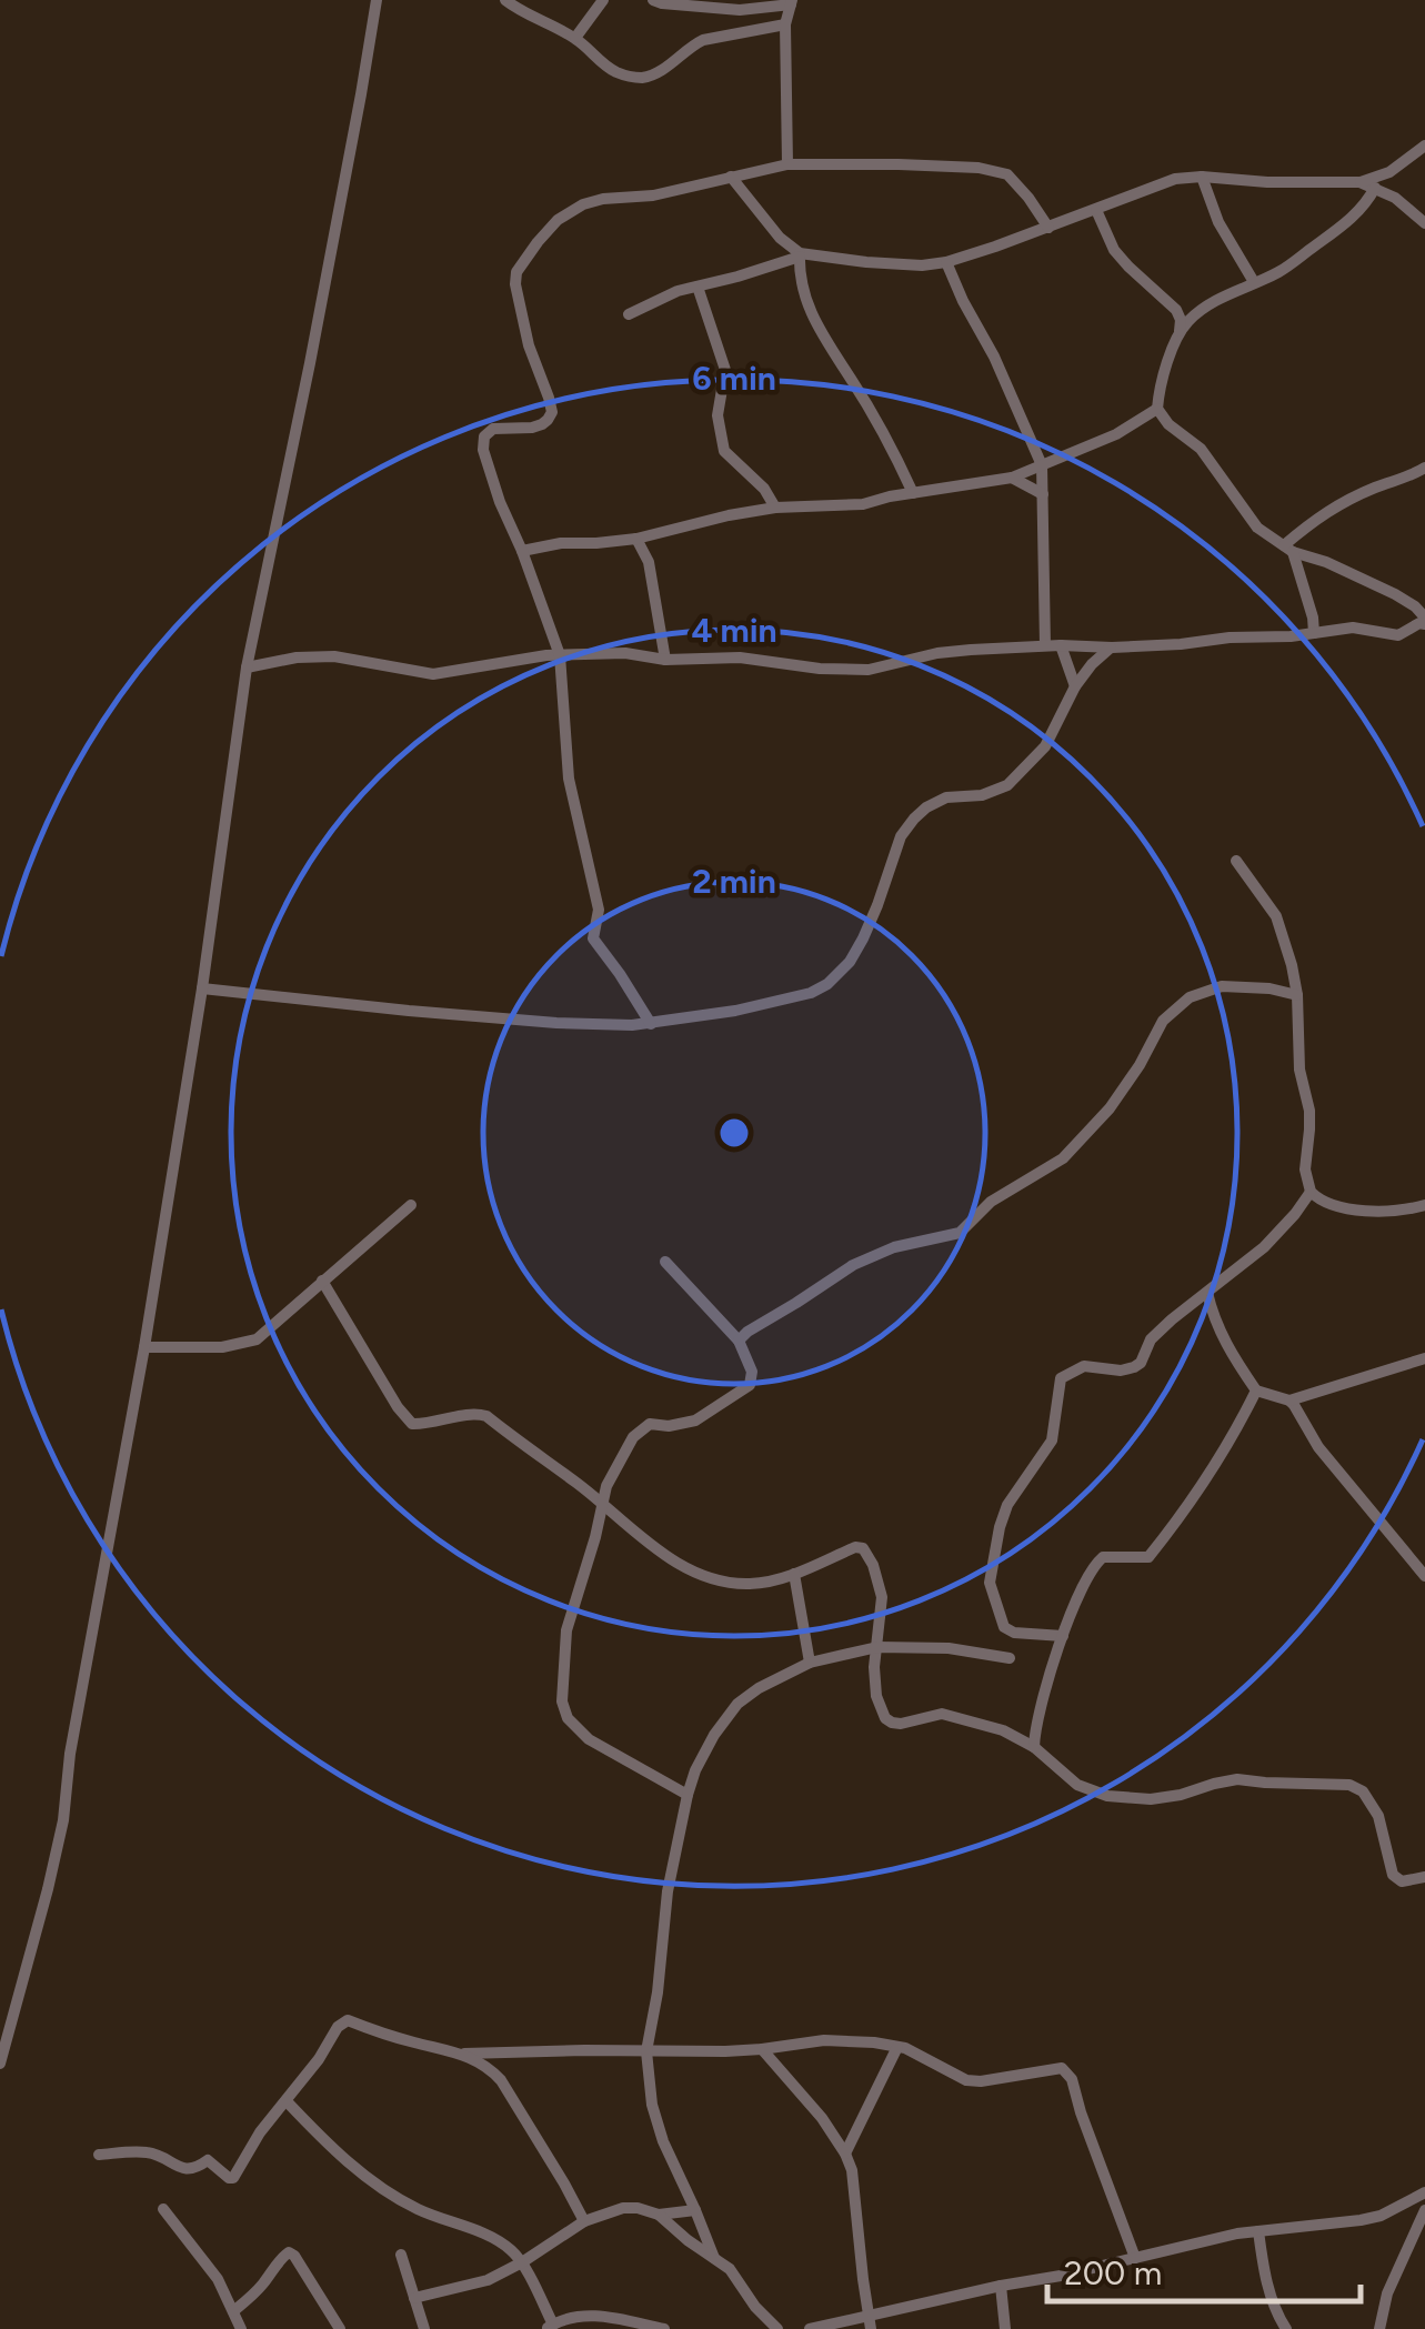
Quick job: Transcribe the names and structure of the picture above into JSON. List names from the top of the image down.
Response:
{
  "scale_bar": "200 m",
  "rings": ["6 min", "4 min", "2 min"]
}
